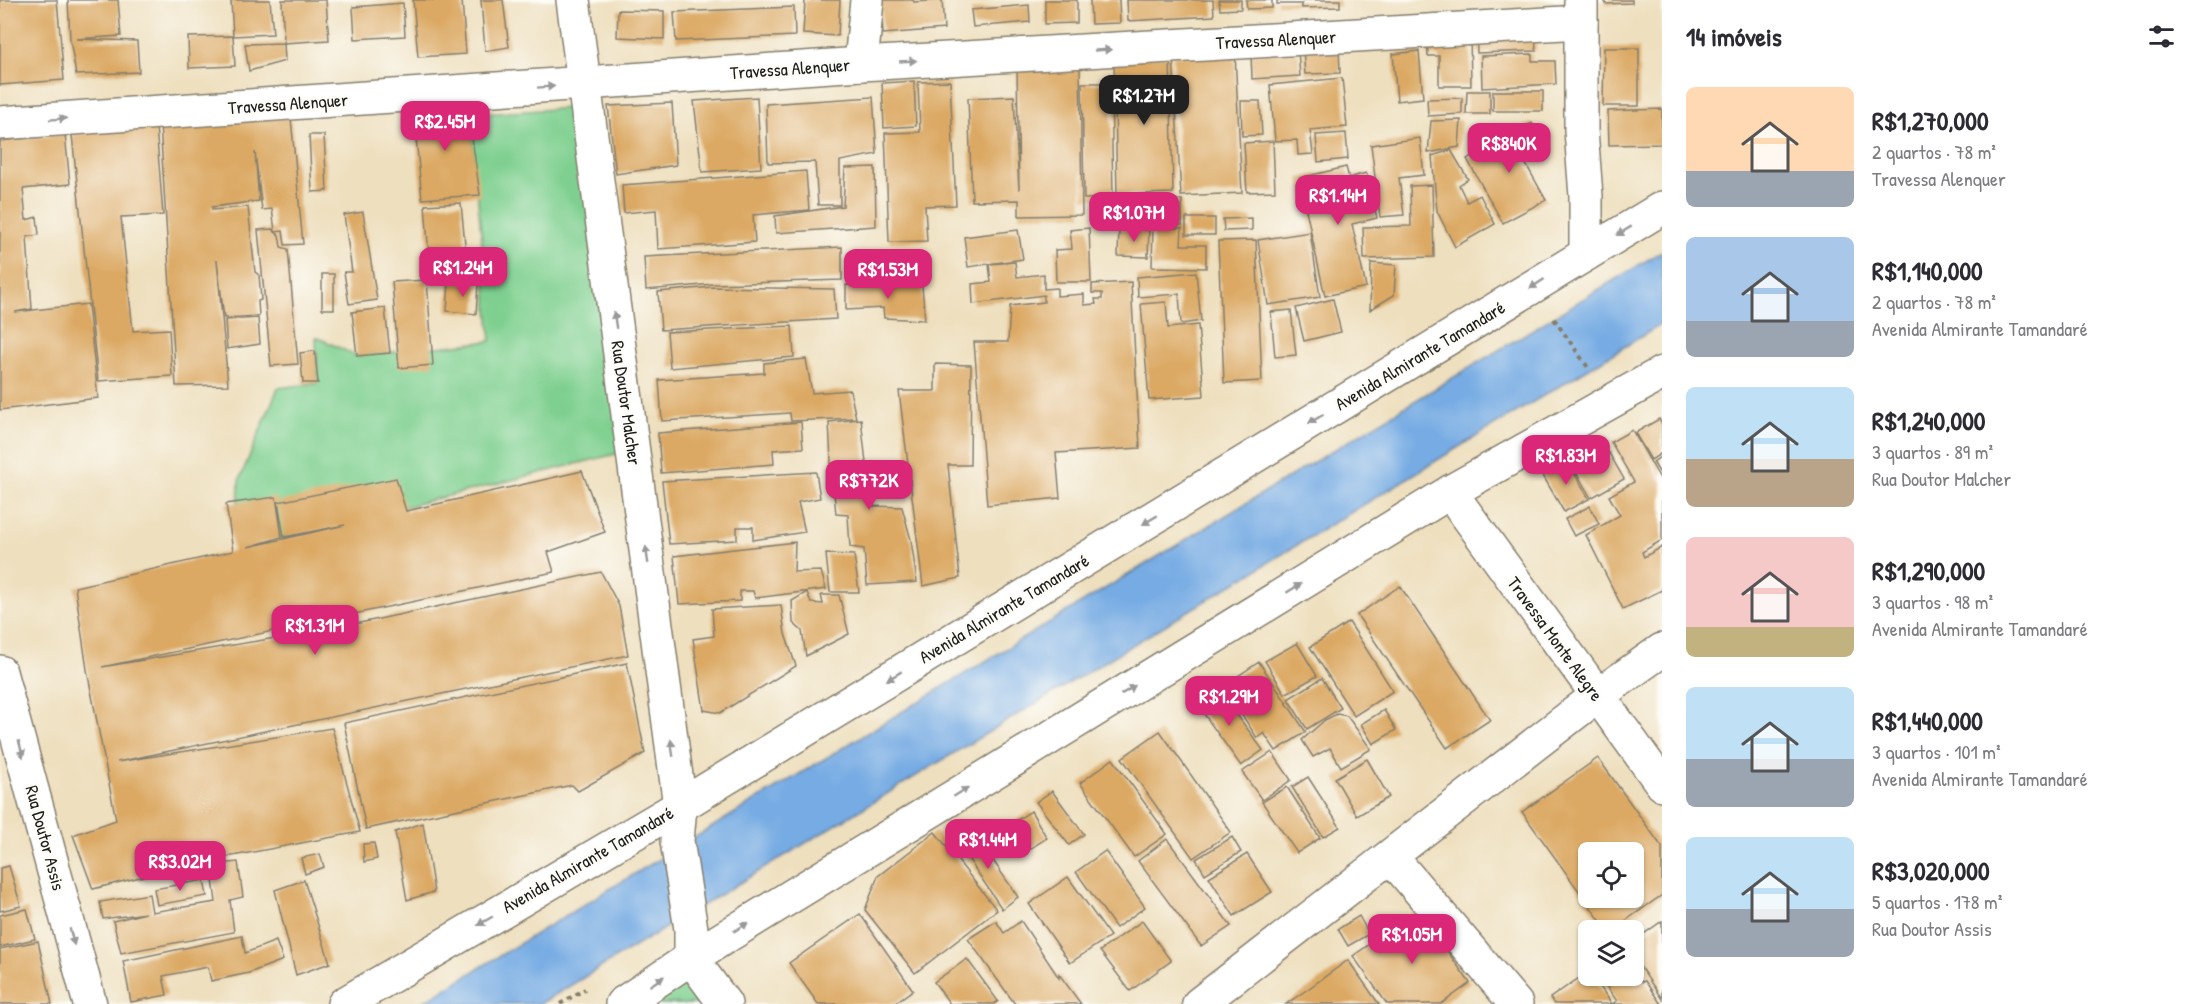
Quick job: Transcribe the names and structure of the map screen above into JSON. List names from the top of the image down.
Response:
{
  "streets": {
    "street": [
      "Travessa Alenquer",
      "Avenida Almirante Tamandaré",
      "Rua Doutor Malcher",
      "Travessa Monte Alegre",
      "Rua Doutor Assis"
    ]
  },
  "crossings": [
    ["Travessa Alenquer", "Rua Doutor Malcher"],
    ["Avenida Almirante Tamandaré", "Rua Doutor Malcher"]
  ],
  "one_way": ["Travessa Alenquer", "Rua Doutor Malcher", "Rua Doutor Assis"],
  "page": {
    "heading": "14 imóveis",
    "list": [
      {
        "name": "R$1,270,000",
        "note": "2 quartos · 78 m² · Travessa Alenquer"
      },
      {
        "name": "R$1,140,000",
        "note": "2 quartos · 78 m² · Avenida Almirante Tamandaré"
      },
      {
        "name": "R$1,240,000",
        "note": "3 quartos · 89 m² · Rua Doutor Malcher"
      },
      {
        "name": "R$1,290,000",
        "note": "3 quartos · 98 m² · Avenida Almirante Tamandaré"
      },
      {
        "name": "R$1,440,000",
        "note": "3 quartos · 101 m² · Avenida Almirante Tamandaré"
      },
      {
        "name": "R$3,020,000",
        "note": "5 quartos · 178 m² · Rua Doutor Assis"
      }
    ],
    "price": [
      "R$1.27M",
      "R$2.45M",
      "R$840K",
      "R$1.14M",
      "R$1.07M",
      "R$1.24M",
      "R$1.53M",
      "R$1.83M",
      "R$772K",
      "R$1.31M",
      "R$1.29M",
      "R$1.44M",
      "R$3.02M",
      "R$1.05M"
    ]
  }
}
